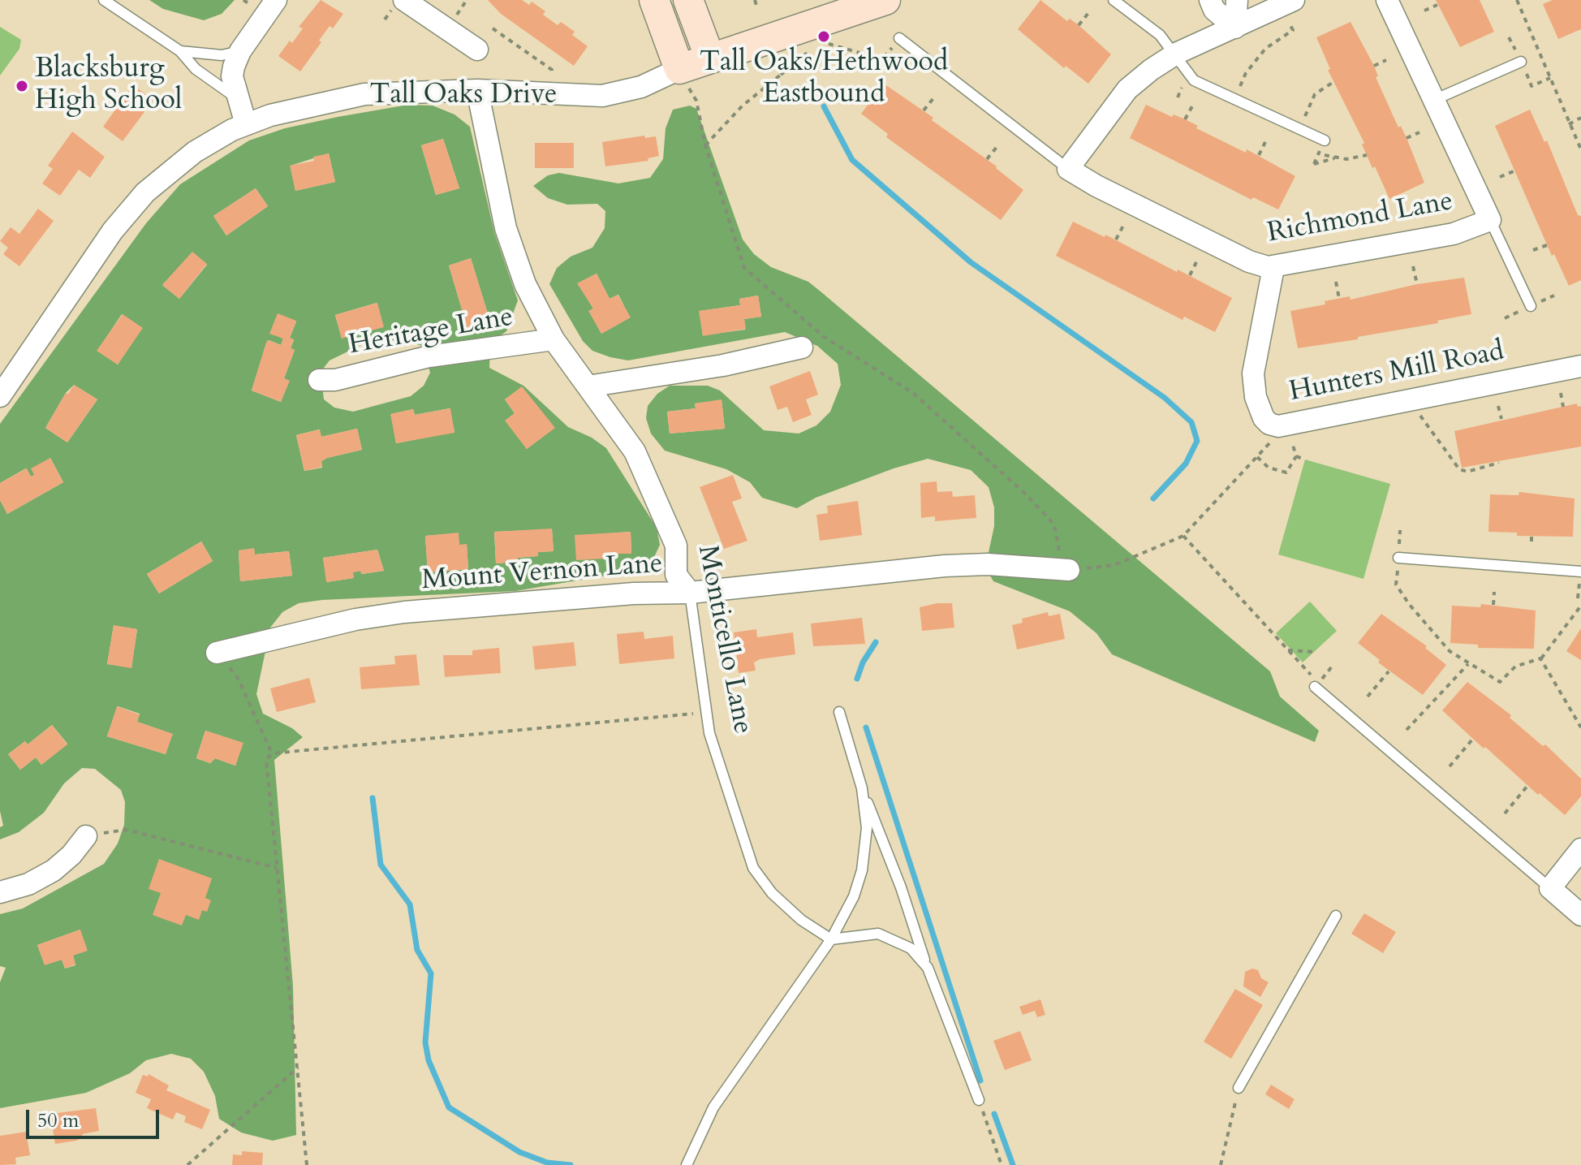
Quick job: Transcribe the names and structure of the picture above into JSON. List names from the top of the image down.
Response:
{
  "streets": {
    "street": [
      "Tall Oaks Drive",
      "Richmond Lane",
      "Heritage Lane",
      "Hunters Mill Road",
      "Mount Vernon Lane",
      "Monticello Lane"
    ]
  },
  "crossings": [
    ["Tall Oaks Drive", "Monticello Lane"],
    ["Richmond Lane", "Hunters Mill Road"],
    ["Heritage Lane", "Monticello Lane"],
    ["Mount Vernon Lane", "Monticello Lane"]
  ],
  "places": ["Tall Oaks/Hethwood Eastbound", "Blacksburg High School"],
  "scale_bar": "50 m"
}
